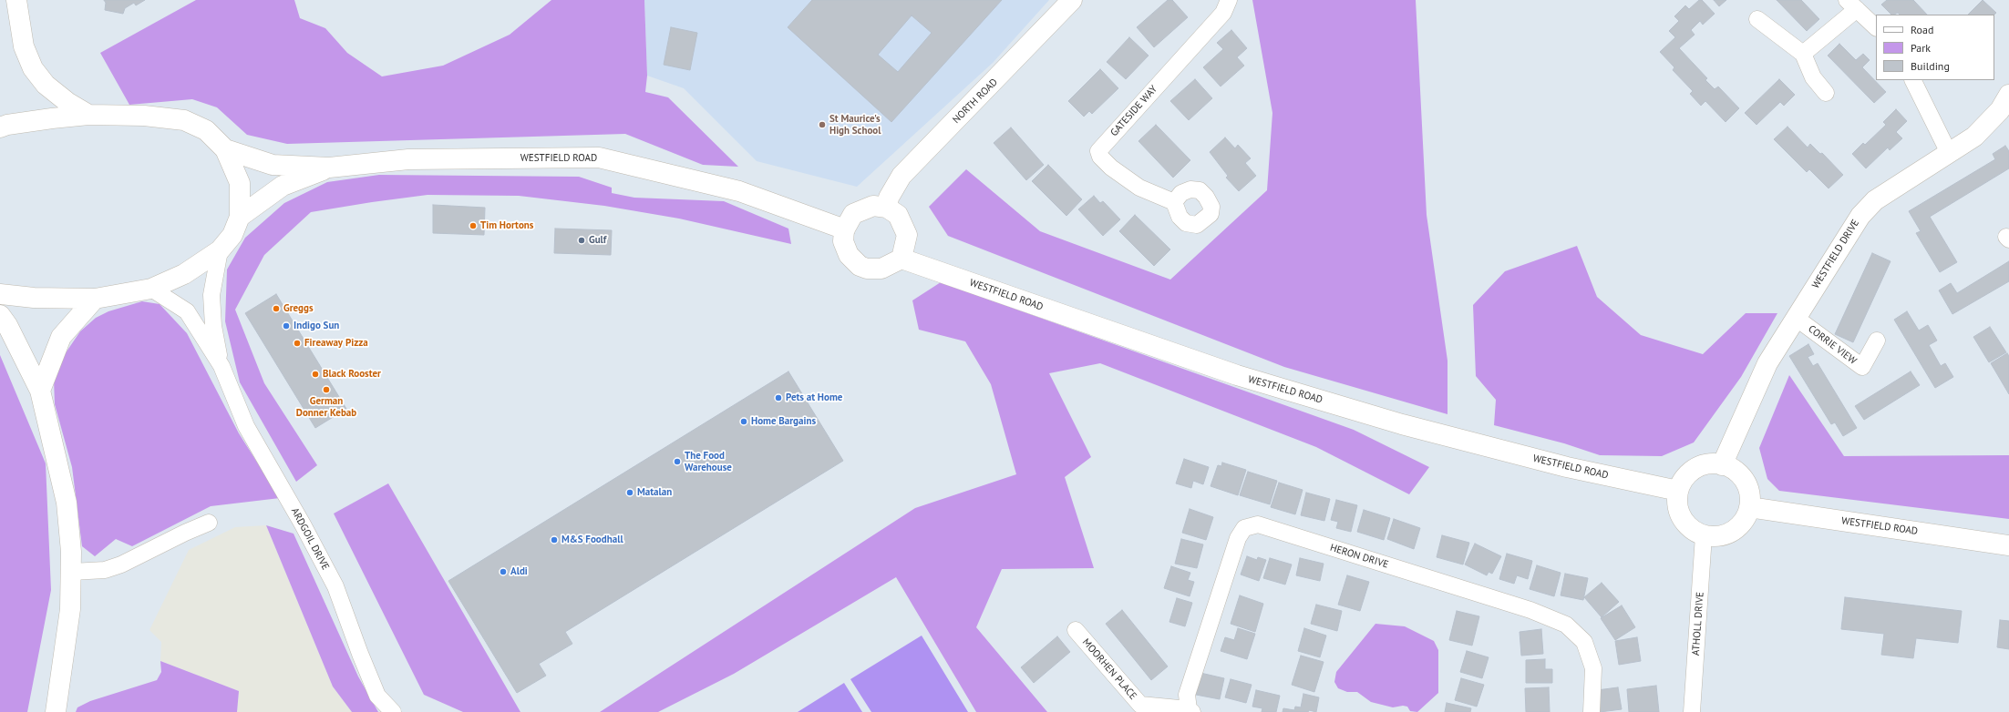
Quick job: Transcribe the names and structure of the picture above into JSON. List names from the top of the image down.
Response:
{
  "streets": {
    "main road": ["NORTH ROAD", "WESTFIELD ROAD", "WESTFIELD DRIVE"],
    "street": [
      "GATESIDE WAY",
      "CORRIE VIEW",
      "ARDGOIL DRIVE",
      "HERON DRIVE",
      "ATHOLL DRIVE",
      "MOORHEN PLACE"
    ]
  },
  "crossings": [
    ["NORTH ROAD", "WESTFIELD ROAD"],
    ["WESTFIELD ROAD", "WESTFIELD DRIVE"],
    ["WESTFIELD ROAD", "ATHOLL DRIVE"],
    ["WESTFIELD DRIVE", "CORRIE VIEW"],
    ["WESTFIELD DRIVE", "ATHOLL DRIVE"],
    ["HERON DRIVE", "MOORHEN PLACE"]
  ],
  "places": [
    "St Maurice's High School",
    "Tim Hortons",
    "Gulf",
    "Greggs",
    "Indigo Sun",
    "Fireaway Pizza",
    "Black Rooster",
    "German Donner Kebab",
    "Pets at Home",
    "Home Bargains",
    "The Food Warehouse",
    "Matalan",
    "M&S Foodhall",
    "Aldi"
  ],
  "legend": ["Road", "Park", "Building"]
}
